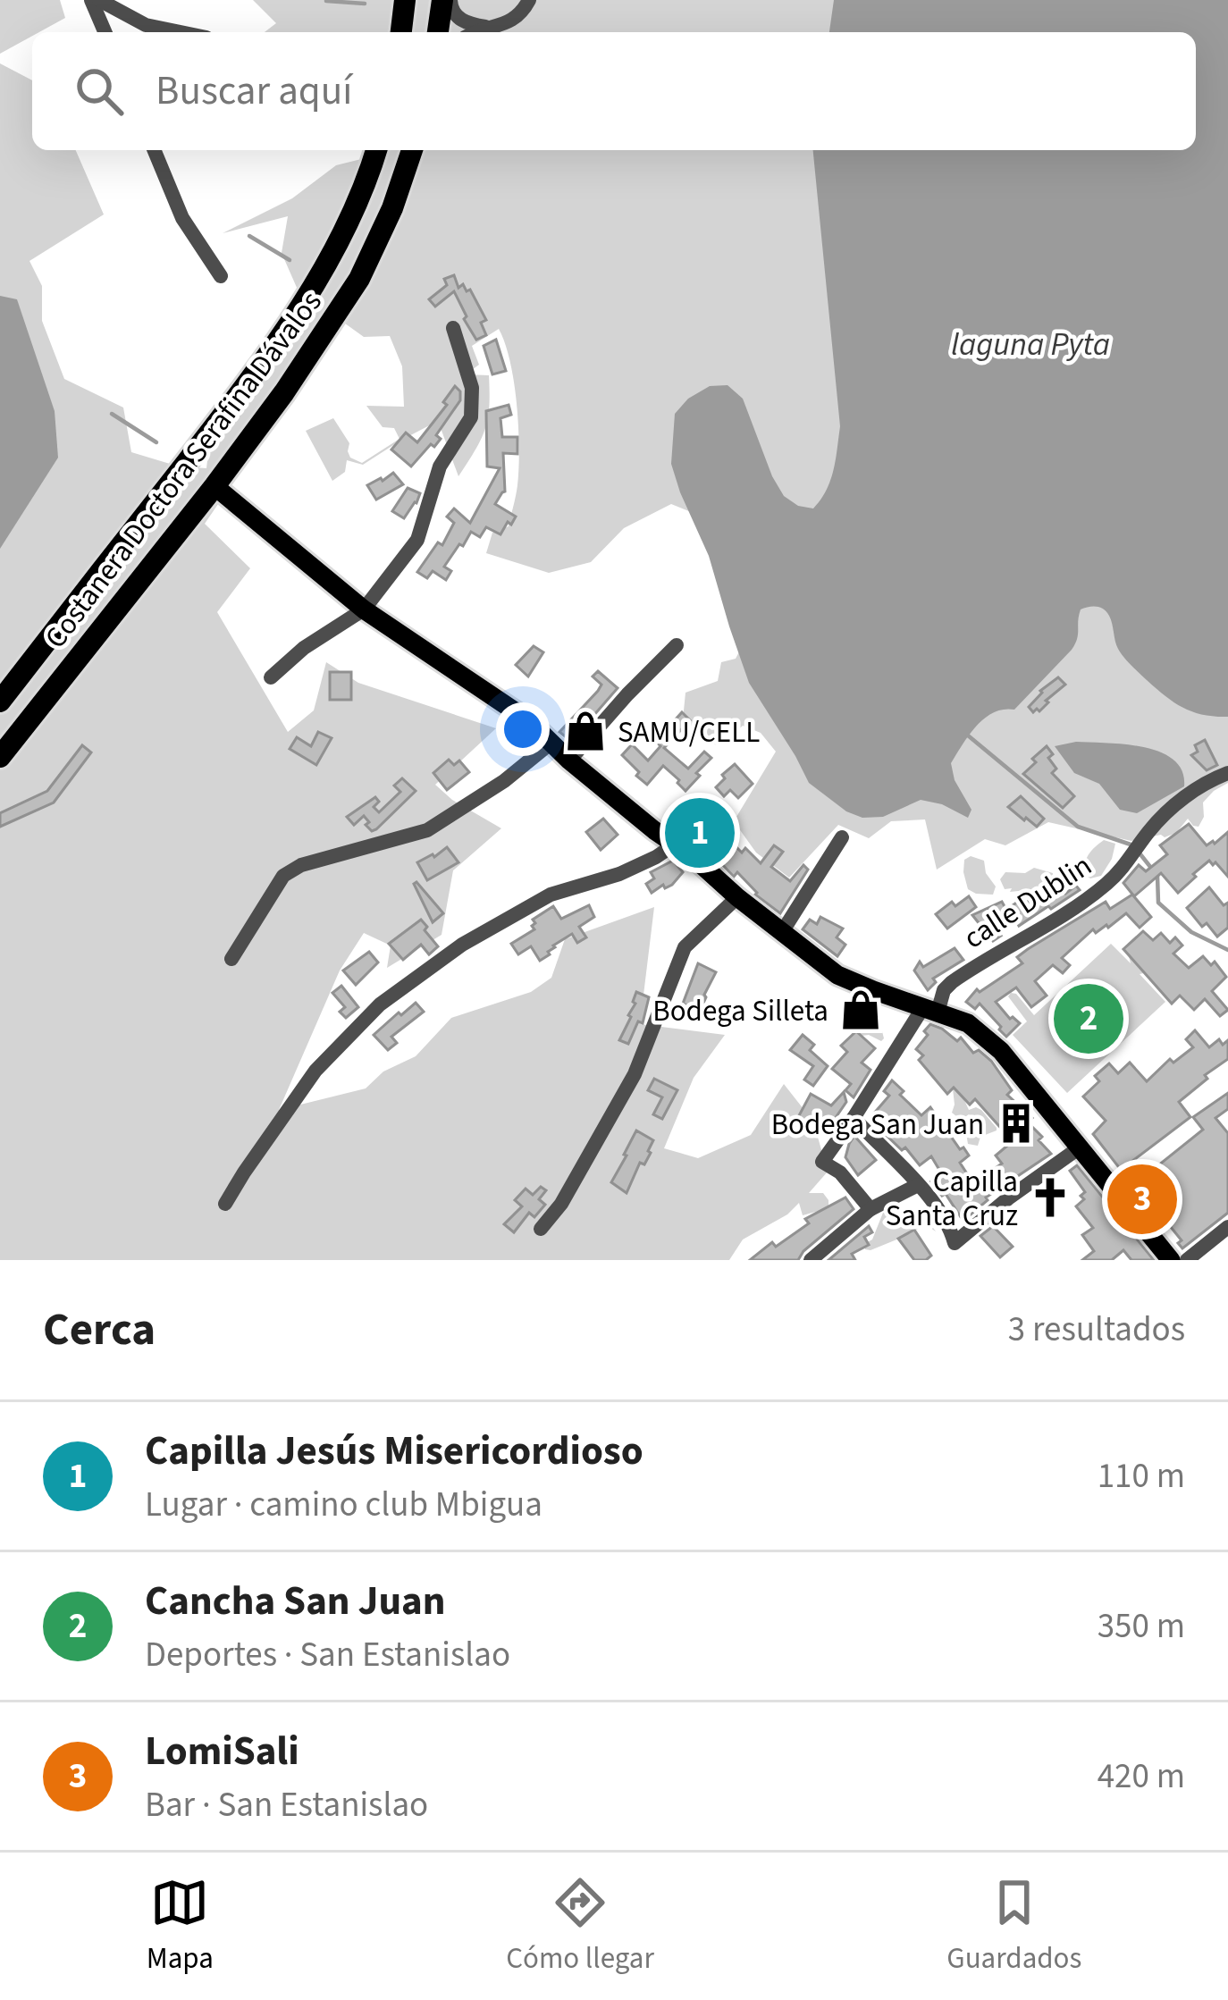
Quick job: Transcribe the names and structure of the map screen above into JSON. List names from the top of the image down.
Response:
{
  "streets": {
    "highway": ["Costanera Doctora Serafina Dávalos"],
    "street": ["calle Dublin"]
  },
  "water": ["laguna Pyta"],
  "places": {
    "shop": ["SAMU/CELL", "Bodega Silleta"],
    "building": ["Bodega San Juan"],
    "church": ["Capilla Santa Cruz"]
  },
  "page": {
    "search": "Buscar aquí",
    "pins": ["1", "2", "3"],
    "heading": ["Cerca", "3 resultados"],
    "list": [
      {
        "mark": "1",
        "name": "Capilla Jesús Misericordioso",
        "note": "Lugar · camino club Mbigua",
        "value": "110 m"
      },
      {
        "mark": "2",
        "name": "Cancha San Juan",
        "note": "Deportes · San Estanislao",
        "value": "350 m"
      },
      {
        "mark": "3",
        "name": "LomiSali",
        "note": "Bar · San Estanislao",
        "value": "420 m"
      }
    ],
    "nav": ["Mapa", "Cómo llegar", "Guardados"]
  }
}
